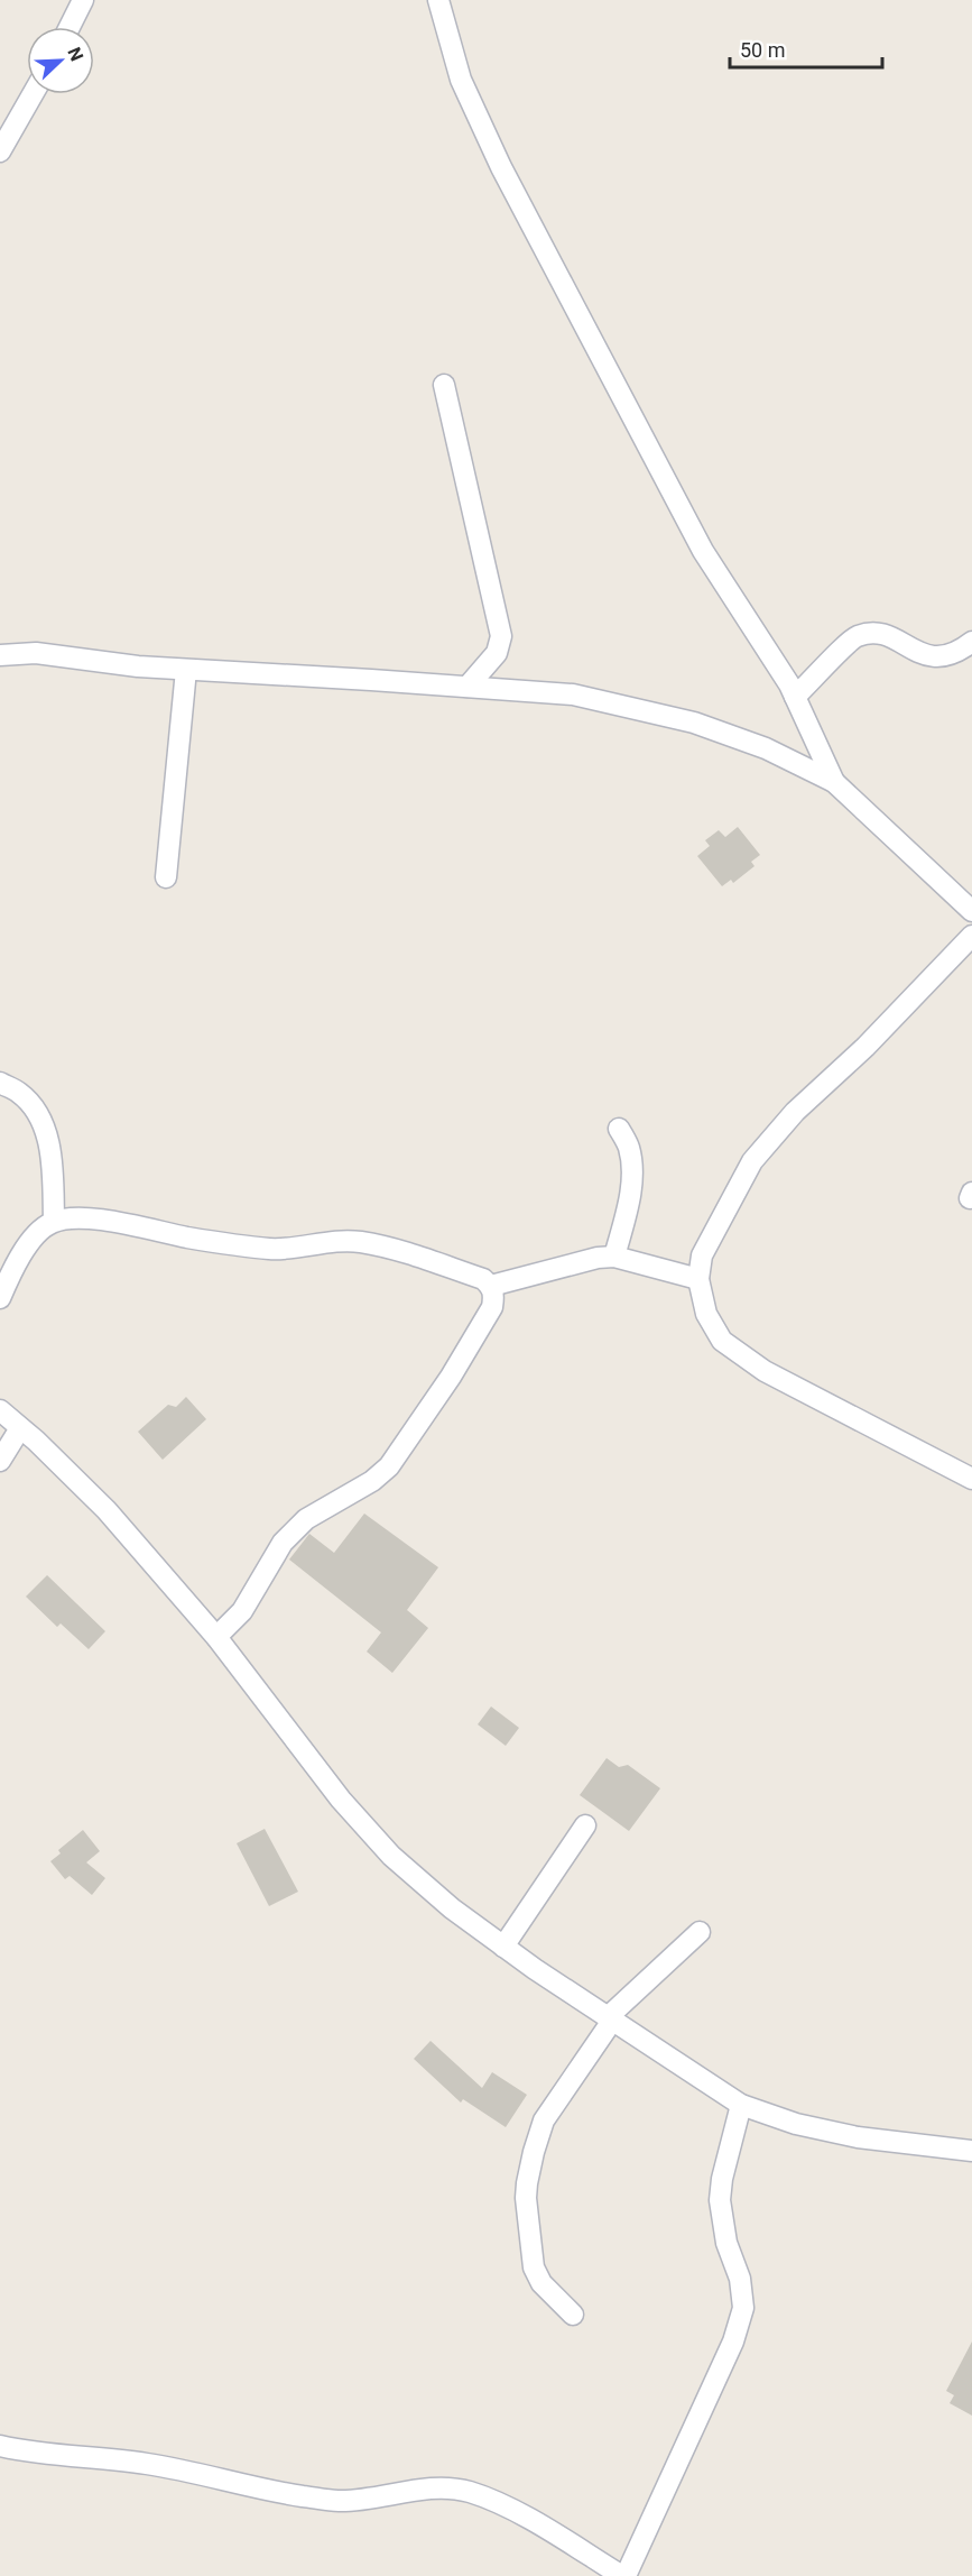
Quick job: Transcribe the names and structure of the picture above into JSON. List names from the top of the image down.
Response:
{
  "scale_bar": "50 m",
  "north": "top right"
}
